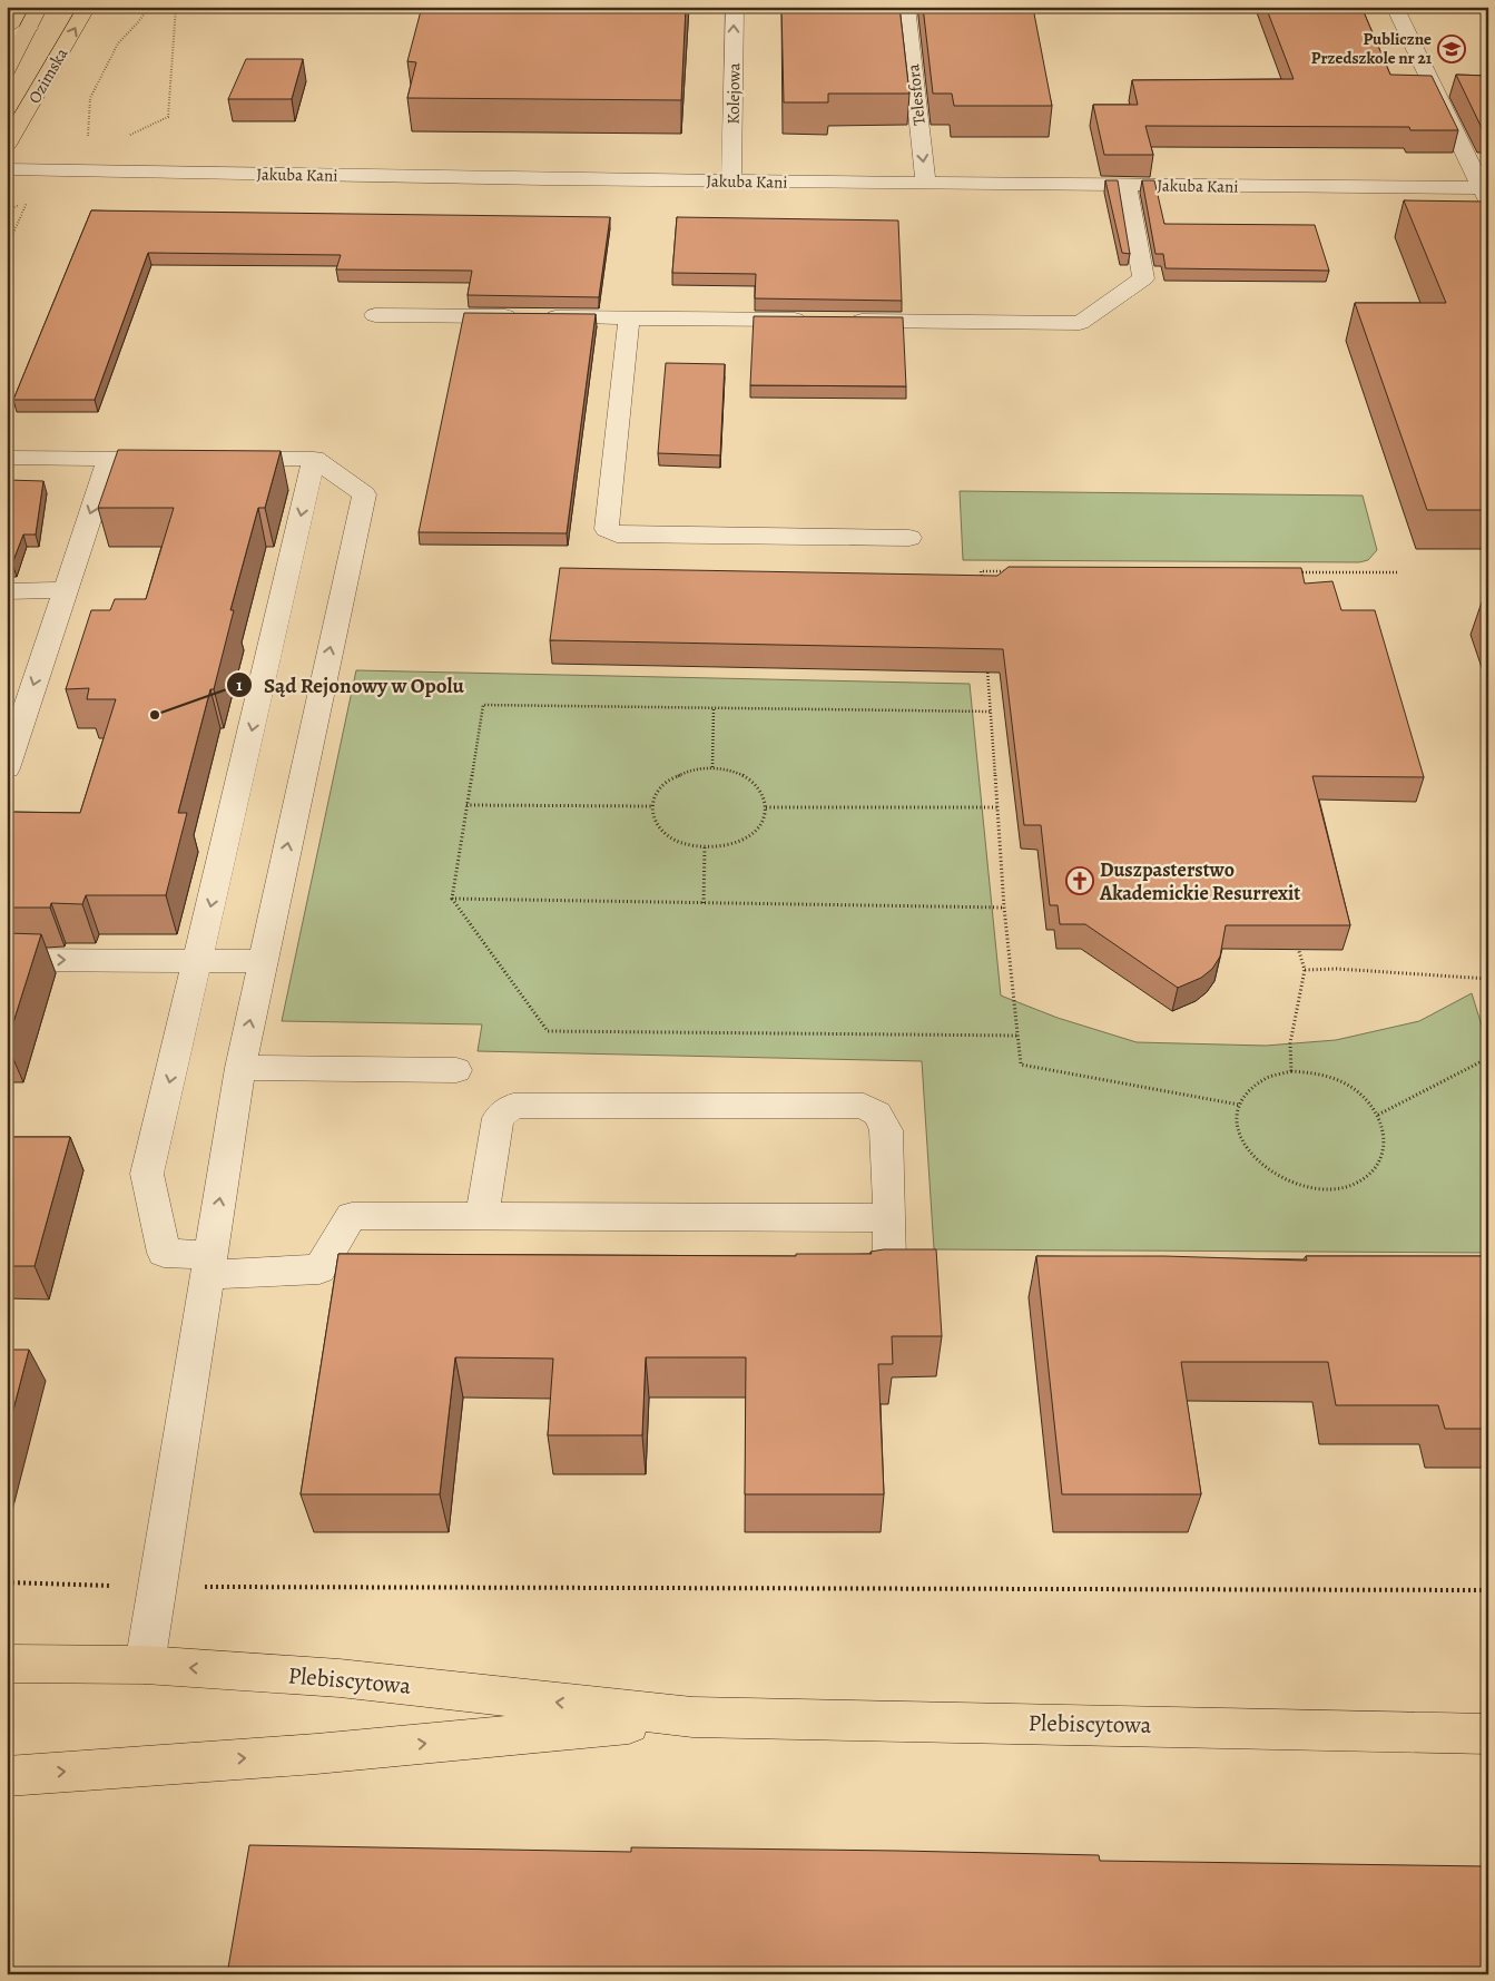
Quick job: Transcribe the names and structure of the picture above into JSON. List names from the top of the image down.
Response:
{
  "streets": {
    "main road": ["Ozimska", "Plebiscytowa"],
    "street": ["Kolejowa", "Telesfora", "Jakuba Kani"]
  },
  "crossings": [
    ["Kolejowa", "Jakuba Kani"],
    ["Telesfora", "Jakuba Kani"]
  ],
  "one_way": ["Kolejowa", "Telesfora"],
  "places": {
    "school or university": ["Publiczne Przedszkole nr 21"],
    "other": ["Sąd Rejonowy w Opolu"],
    "church": ["Duszpasterstwo Akademickie Resurrexit"]
  }
}
